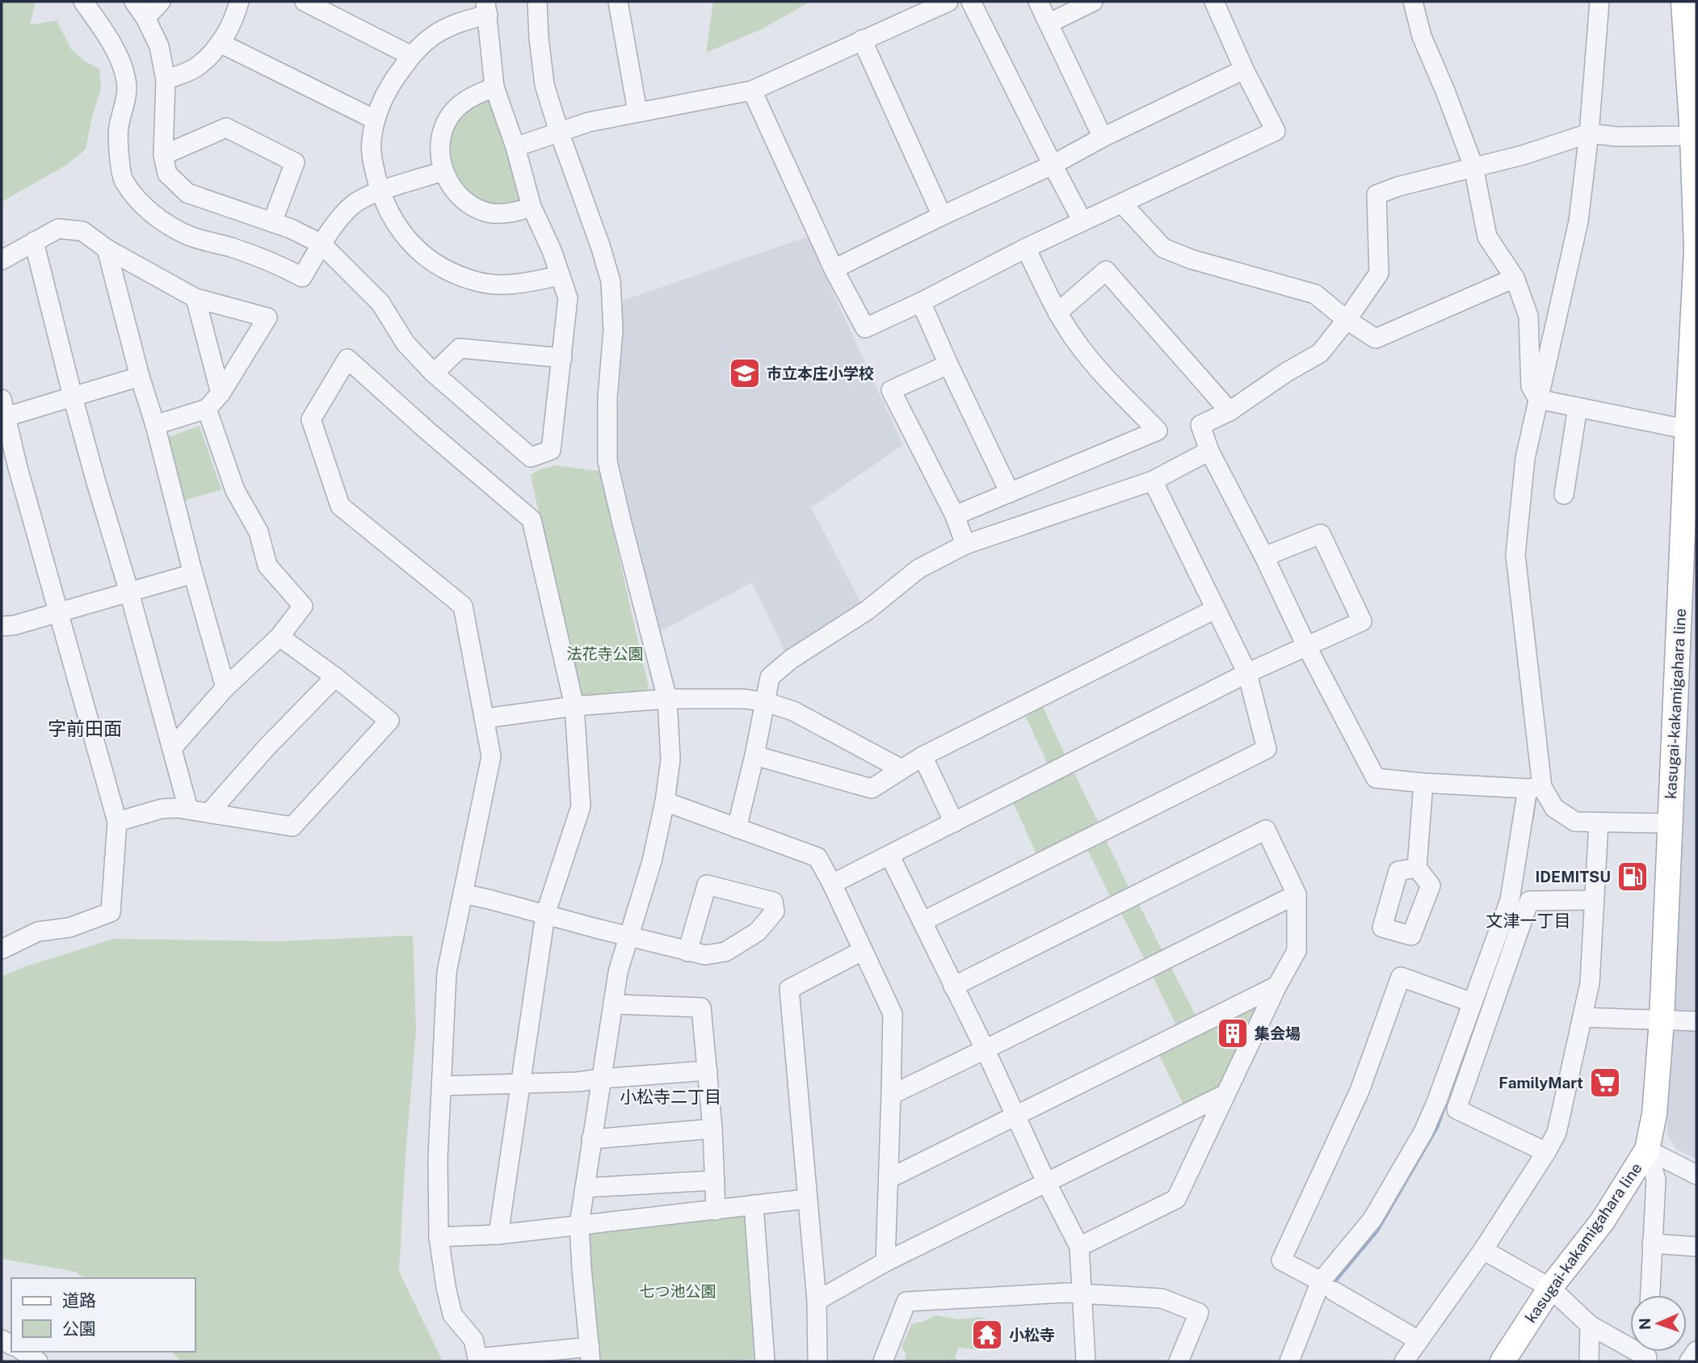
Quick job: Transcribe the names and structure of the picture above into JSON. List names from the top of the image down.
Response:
{
  "streets": {
    "main road": ["kasugai-kakamigahara line"]
  },
  "districts": ["字前田面", "文津一丁目", "小松寺二丁目"],
  "parks": ["法花寺公園", "七つ池公園"],
  "places": {
    "school or university": ["市立本庄小学校"],
    "fuel station": ["IDEMITSU"],
    "building": ["集会場"],
    "supermarket": ["FamilyMart"],
    "temple": ["小松寺"]
  },
  "legend": ["道路", "公園"],
  "north": "left"
}
